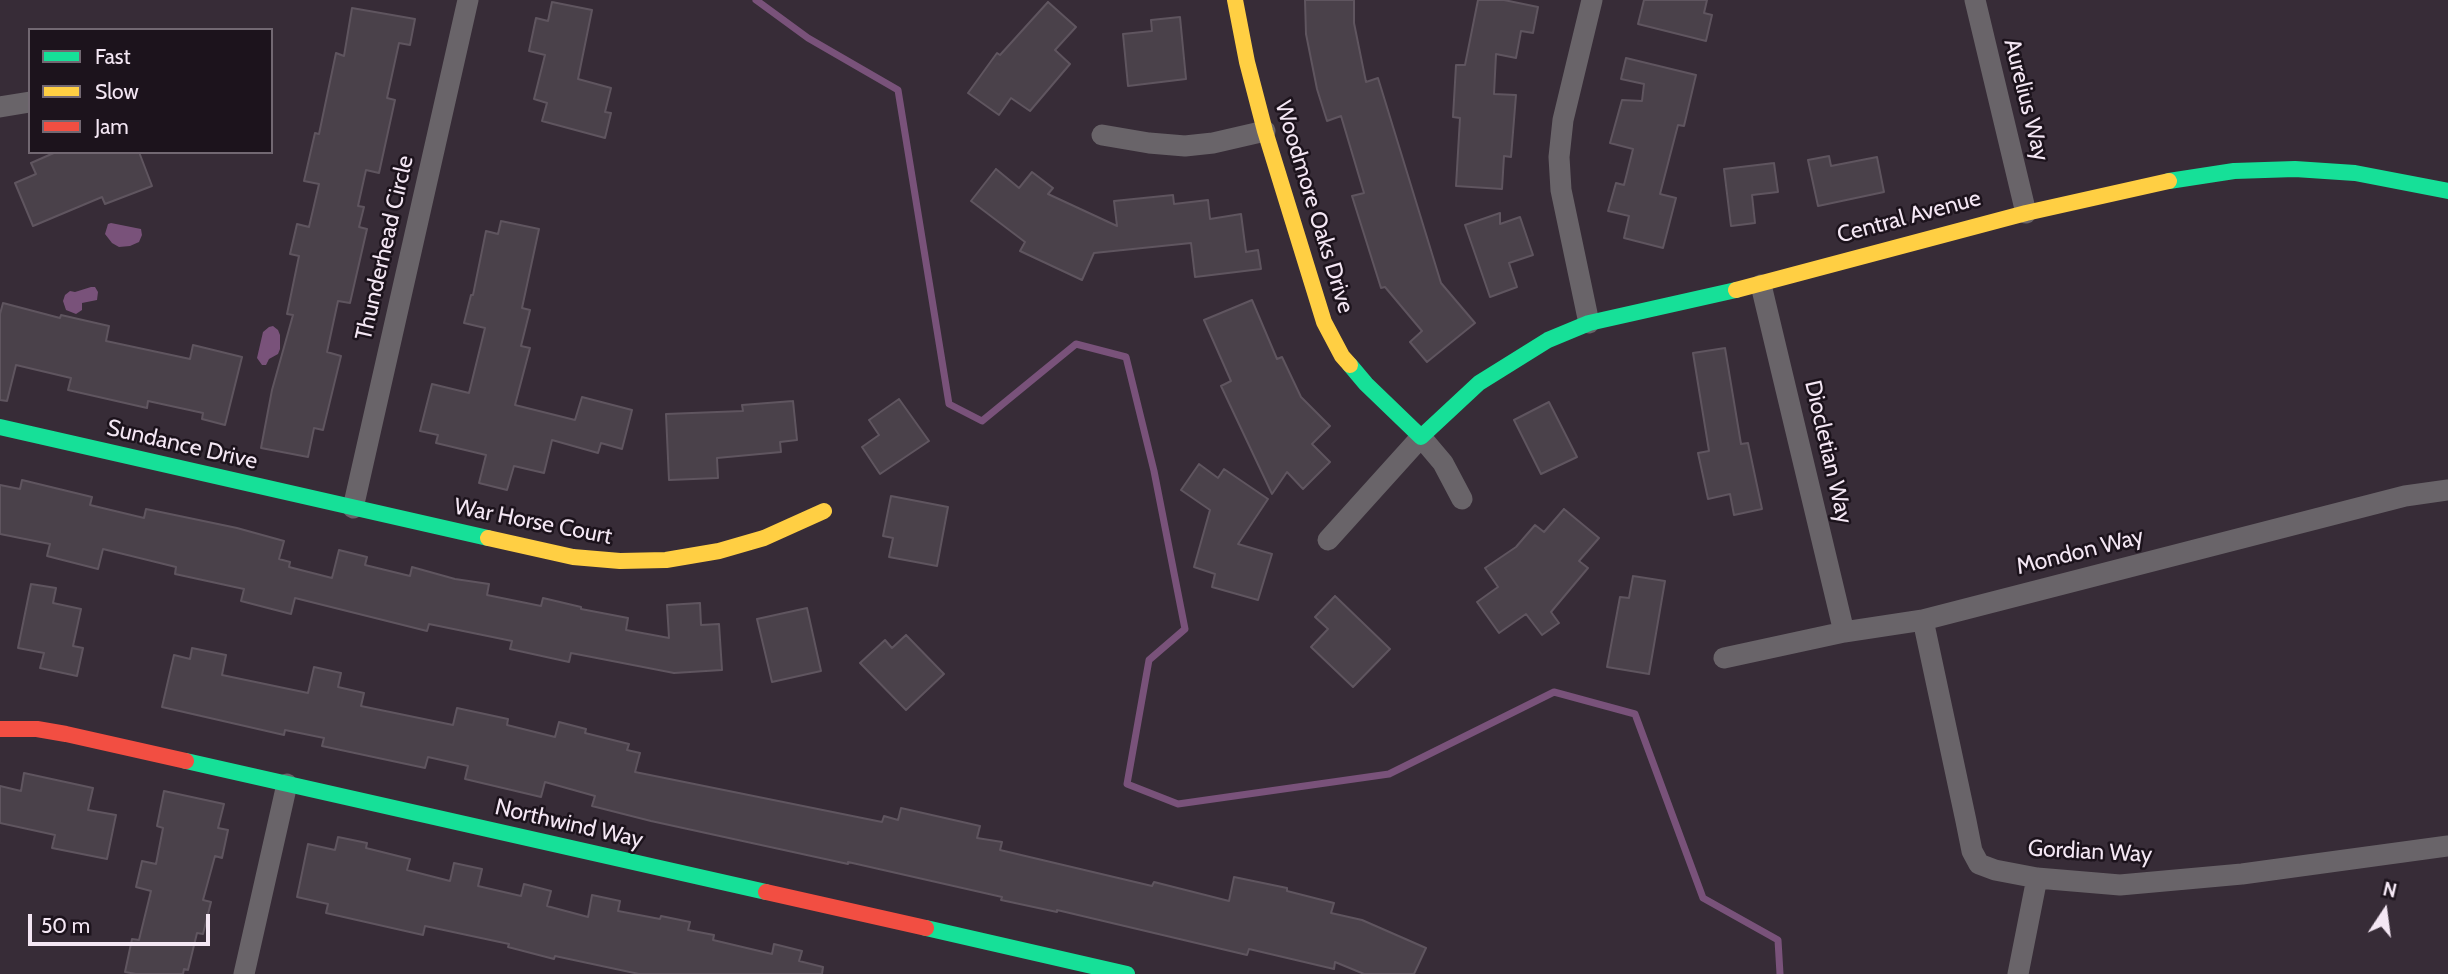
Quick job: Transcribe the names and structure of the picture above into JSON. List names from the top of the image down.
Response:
{
  "streets": {
    "street": [
      "Aurelius Way",
      "Woodmore Oaks Drive",
      "Central Avenue",
      "Thunderhead Circle",
      "Sundance Drive",
      "Diocletian Way",
      "War Horse Court",
      "Mondon Way",
      "Northwind Way",
      "Gordian Way"
    ]
  },
  "crossings": [
    ["Aurelius Way", "Central Avenue"],
    ["Woodmore Oaks Drive", "Central Avenue"],
    ["Central Avenue", "Diocletian Way"],
    ["Thunderhead Circle", "Sundance Drive"],
    ["Thunderhead Circle", "War Horse Court"],
    ["Sundance Drive", "War Horse Court"],
    ["Diocletian Way", "Mondon Way"],
    ["Mondon Way", "Gordian Way"]
  ],
  "legend": ["Fast", "Slow", "Jam"],
  "scale_bar": "50 m",
  "north": "top"
}
